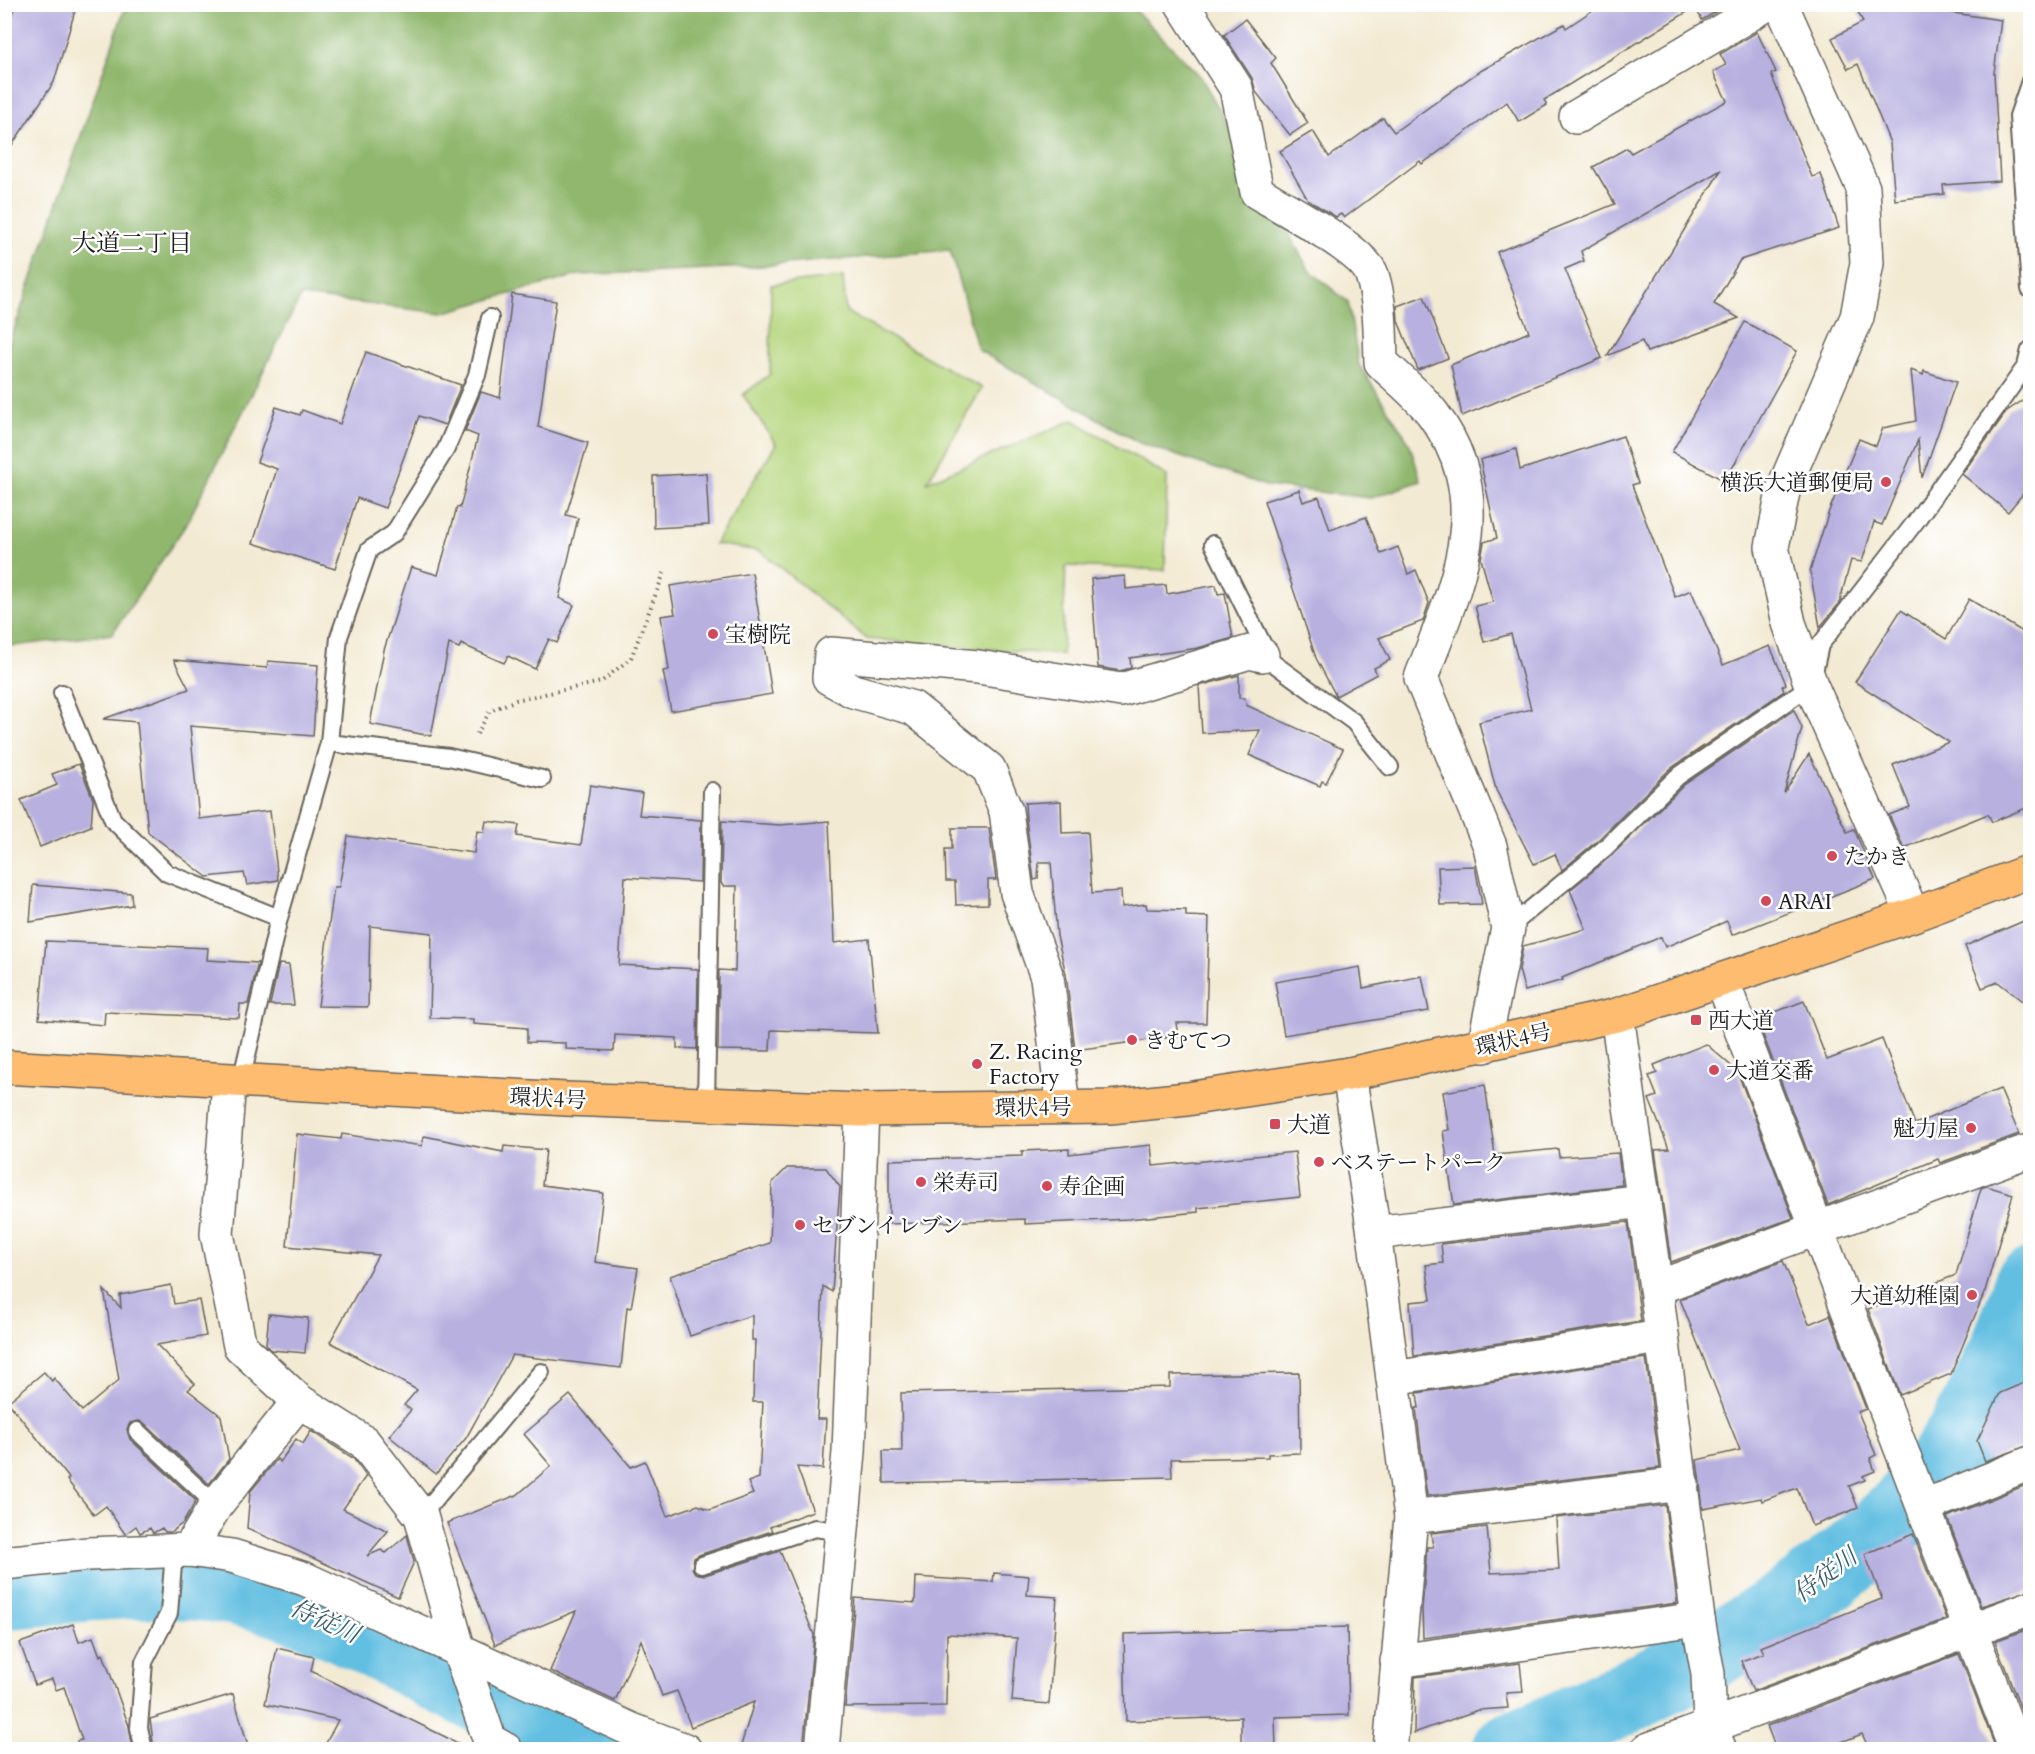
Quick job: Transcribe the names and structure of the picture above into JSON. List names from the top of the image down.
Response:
{
  "streets": {
    "main road": ["環状4号"]
  },
  "districts": ["大道二丁目"],
  "water": ["侍従川"],
  "places": {
    "other": [
      "横浜大道郵便局",
      "宝樹院",
      "たかき",
      "ARAI",
      "きむてつ",
      "Z. Racing Factory",
      "大道交番",
      "魁力屋",
      "べステートパーク",
      "栄寿司",
      "寿企画",
      "セブンイレブン",
      "大道幼稚園"
    ],
    "transit": ["西大道", "大道"]
  }
}
